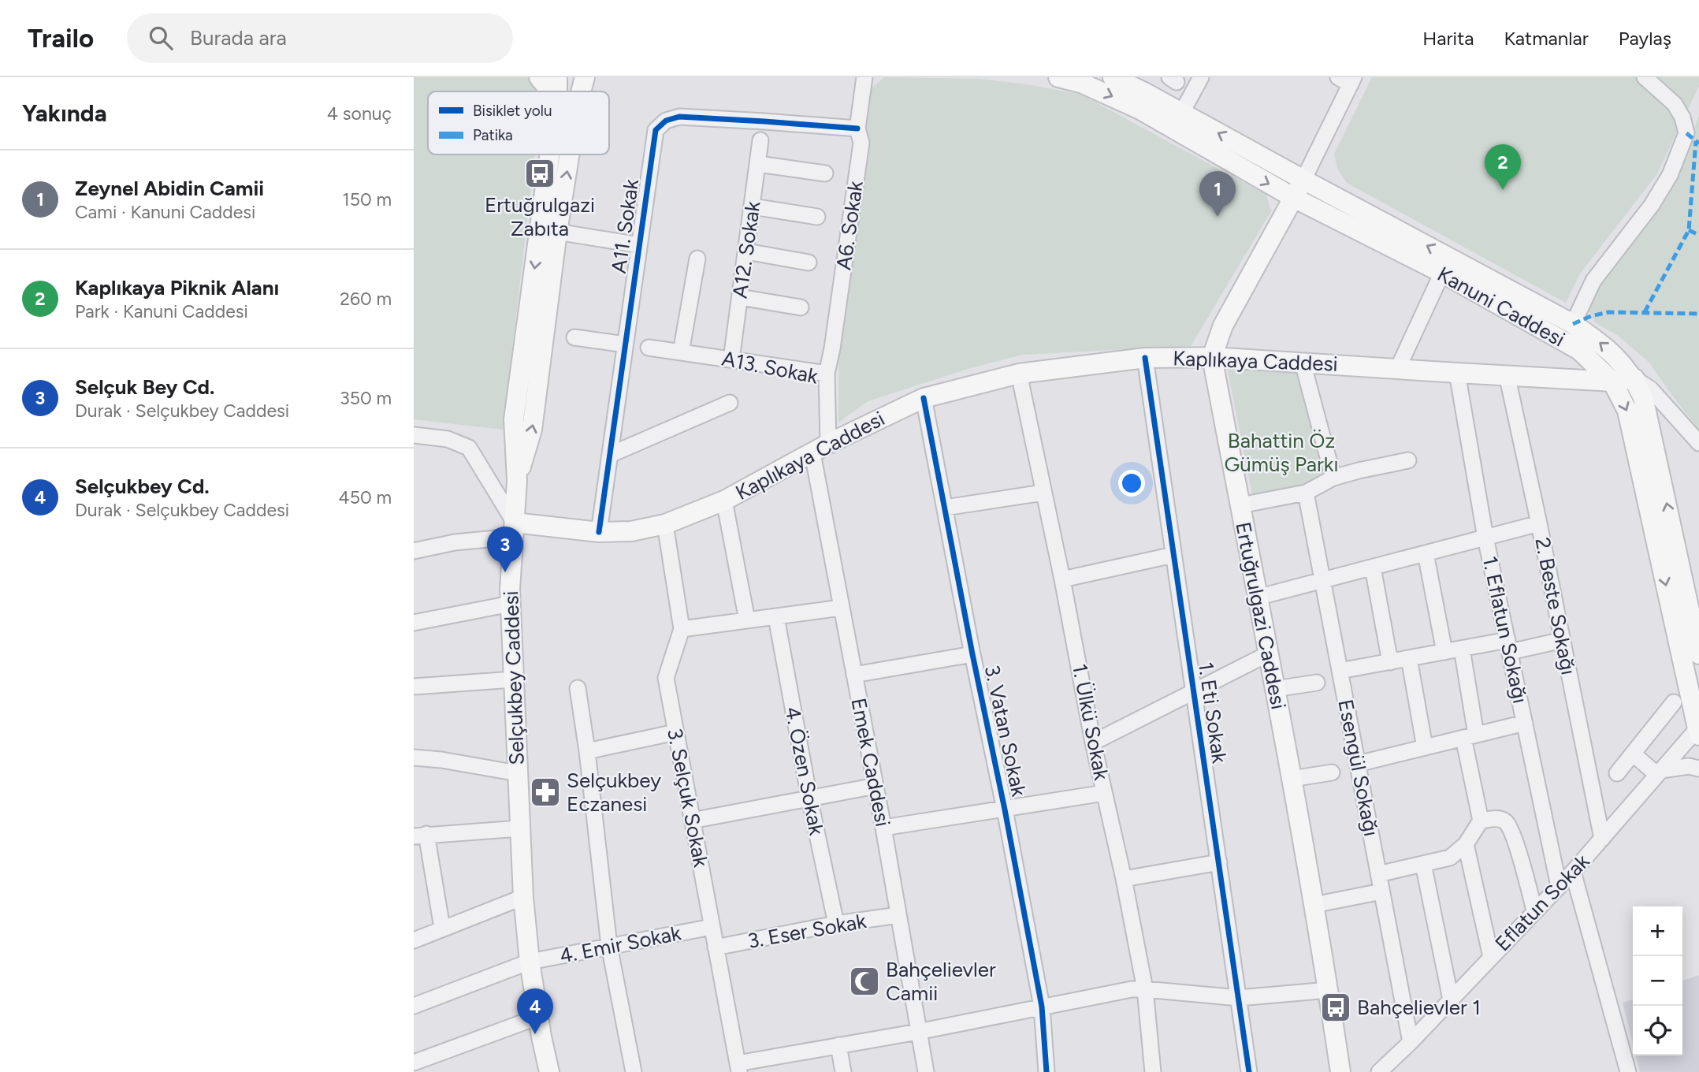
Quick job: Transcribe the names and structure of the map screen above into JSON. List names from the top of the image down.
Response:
{
  "streets": {
    "main road": [
      "Kanuni Caddesi",
      "Kaplıkaya Caddesi",
      "Ertuğrulgazi Caddesi",
      "Selçukbey Caddesi"
    ],
    "street": [
      "A6. Sokak",
      "A11. Sokak",
      "A12. Sokak",
      "A13. Sokak",
      "2. Beste Sokağı",
      "1. Eflatun Sokağı",
      "1. Eti Sokak",
      "1. Ülkü Sokak",
      "3. Vatan Sokak",
      "Emek Caddesi",
      "Esengül Sokağı",
      "4. Özen Sokak",
      "3. Selçuk Sokak",
      "Eflatun Sokak",
      "3. Eser Sokak",
      "4. Emir Sokak"
    ]
  },
  "crossings": [
    ["A6. Sokak", "A11. Sokak"],
    ["A6. Sokak", "A13. Sokak"],
    ["A11. Sokak", "Kaplıkaya Caddesi"],
    ["A12. Sokak", "A13. Sokak"],
    ["Kanuni Caddesi", "Kaplıkaya Caddesi"],
    ["Kanuni Caddesi", "Eflatun Sokak"],
    ["Kaplıkaya Caddesi", "A13. Sokak"],
    ["Kaplıkaya Caddesi", "2. Beste Sokağı"],
    ["Kaplıkaya Caddesi", "Ertuğrulgazi Caddesi"],
    ["Kaplıkaya Caddesi", "1. Eflatun Sokağı"],
    ["Kaplıkaya Caddesi", "Selçukbey Caddesi"],
    ["Kaplıkaya Caddesi", "1. Eti Sokak"],
    ["Kaplıkaya Caddesi", "1. Ülkü Sokak"],
    ["Kaplıkaya Caddesi", "3. Vatan Sokak"],
    ["Kaplıkaya Caddesi", "Emek Caddesi"],
    ["Kaplıkaya Caddesi", "3. Selçuk Sokak"],
    ["A13. Sokak", "Emek Caddesi"],
    ["2. Beste Sokağı", "Eflatun Sokak"],
    ["1. Eflatun Sokağı", "Eflatun Sokak"],
    ["Selçukbey Caddesi", "4. Emir Sokak"],
    ["3. Vatan Sokak", "Emek Caddesi"],
    ["Emek Caddesi", "3. Eser Sokak"],
    ["Esengül Sokağı", "Eflatun Sokak"],
    ["4. Özen Sokak", "3. Eser Sokak"],
    ["3. Selçuk Sokak", "3. Eser Sokak"],
    ["3. Selçuk Sokak", "4. Emir Sokak"]
  ],
  "parks": ["Bahattin Öz Gümüş Parkı"],
  "places": {
    "bus stop": ["Ertuğrulgazi Zabıta", "Bahçelievler 1"],
    "pharmacy": ["Selçukbey Eczanesi"],
    "mosque": ["Bahçelievler Camii"]
  },
  "legend": ["Bisiklet yolu", "Patika"],
  "page": {
    "header": "Trailo",
    "search": "Burada ara",
    "nav": ["Harita", "Katmanlar", "Paylaş"],
    "heading": ["Yakında", "4 sonuç"],
    "pins": [
      "2",
      "1",
      "3",
      "4"
    ],
    "list": [
      {
        "mark": "1",
        "name": "Zeynel Abidin Camii",
        "note": "Cami · Kanuni Caddesi",
        "value": "150 m"
      },
      {
        "mark": "2",
        "name": "Kaplıkaya Piknik Alanı",
        "note": "Park · Kanuni Caddesi",
        "value": "260 m"
      },
      {
        "mark": "3",
        "name": "Selçuk Bey Cd.",
        "note": "Durak · Selçukbey Caddesi",
        "value": "350 m"
      },
      {
        "mark": "4",
        "name": "Selçukbey Cd.",
        "note": "Durak · Selçukbey Caddesi",
        "value": "450 m"
      }
    ],
    "map_buttons": ["+", "−"]
  }
}
